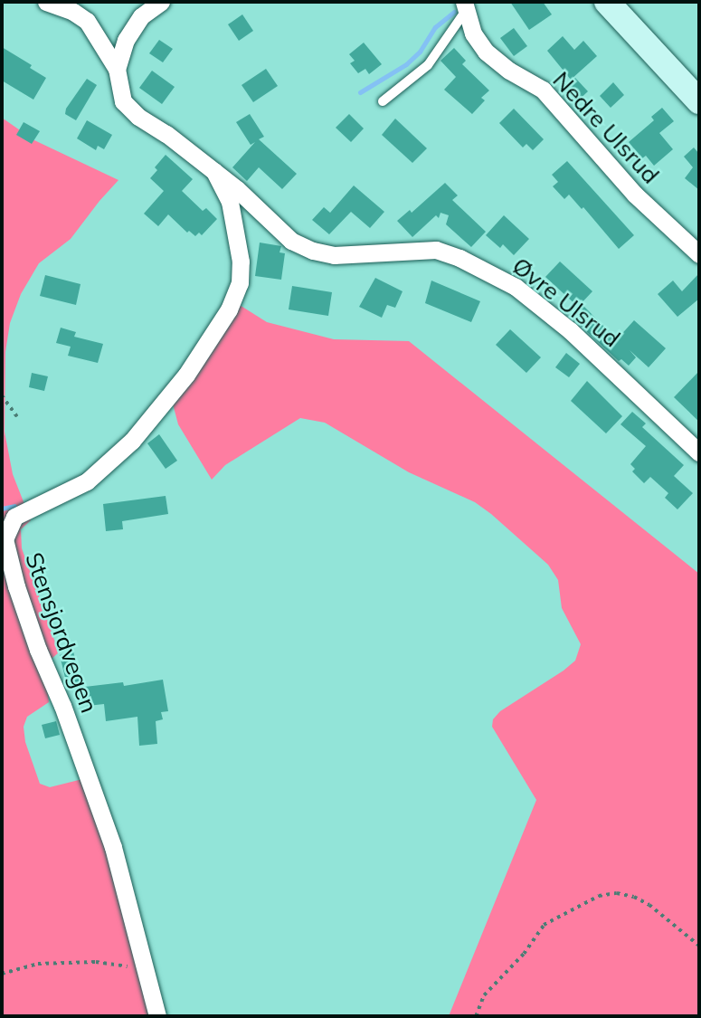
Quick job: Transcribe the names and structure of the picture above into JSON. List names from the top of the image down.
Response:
{
  "streets": {
    "street": ["Nedre Ulsrud", "Øvre Ulsrud", "Stensjordvegen"]
  },
  "crossings": [
    ["Øvre Ulsrud", "Stensjordvegen"]
  ]
}
